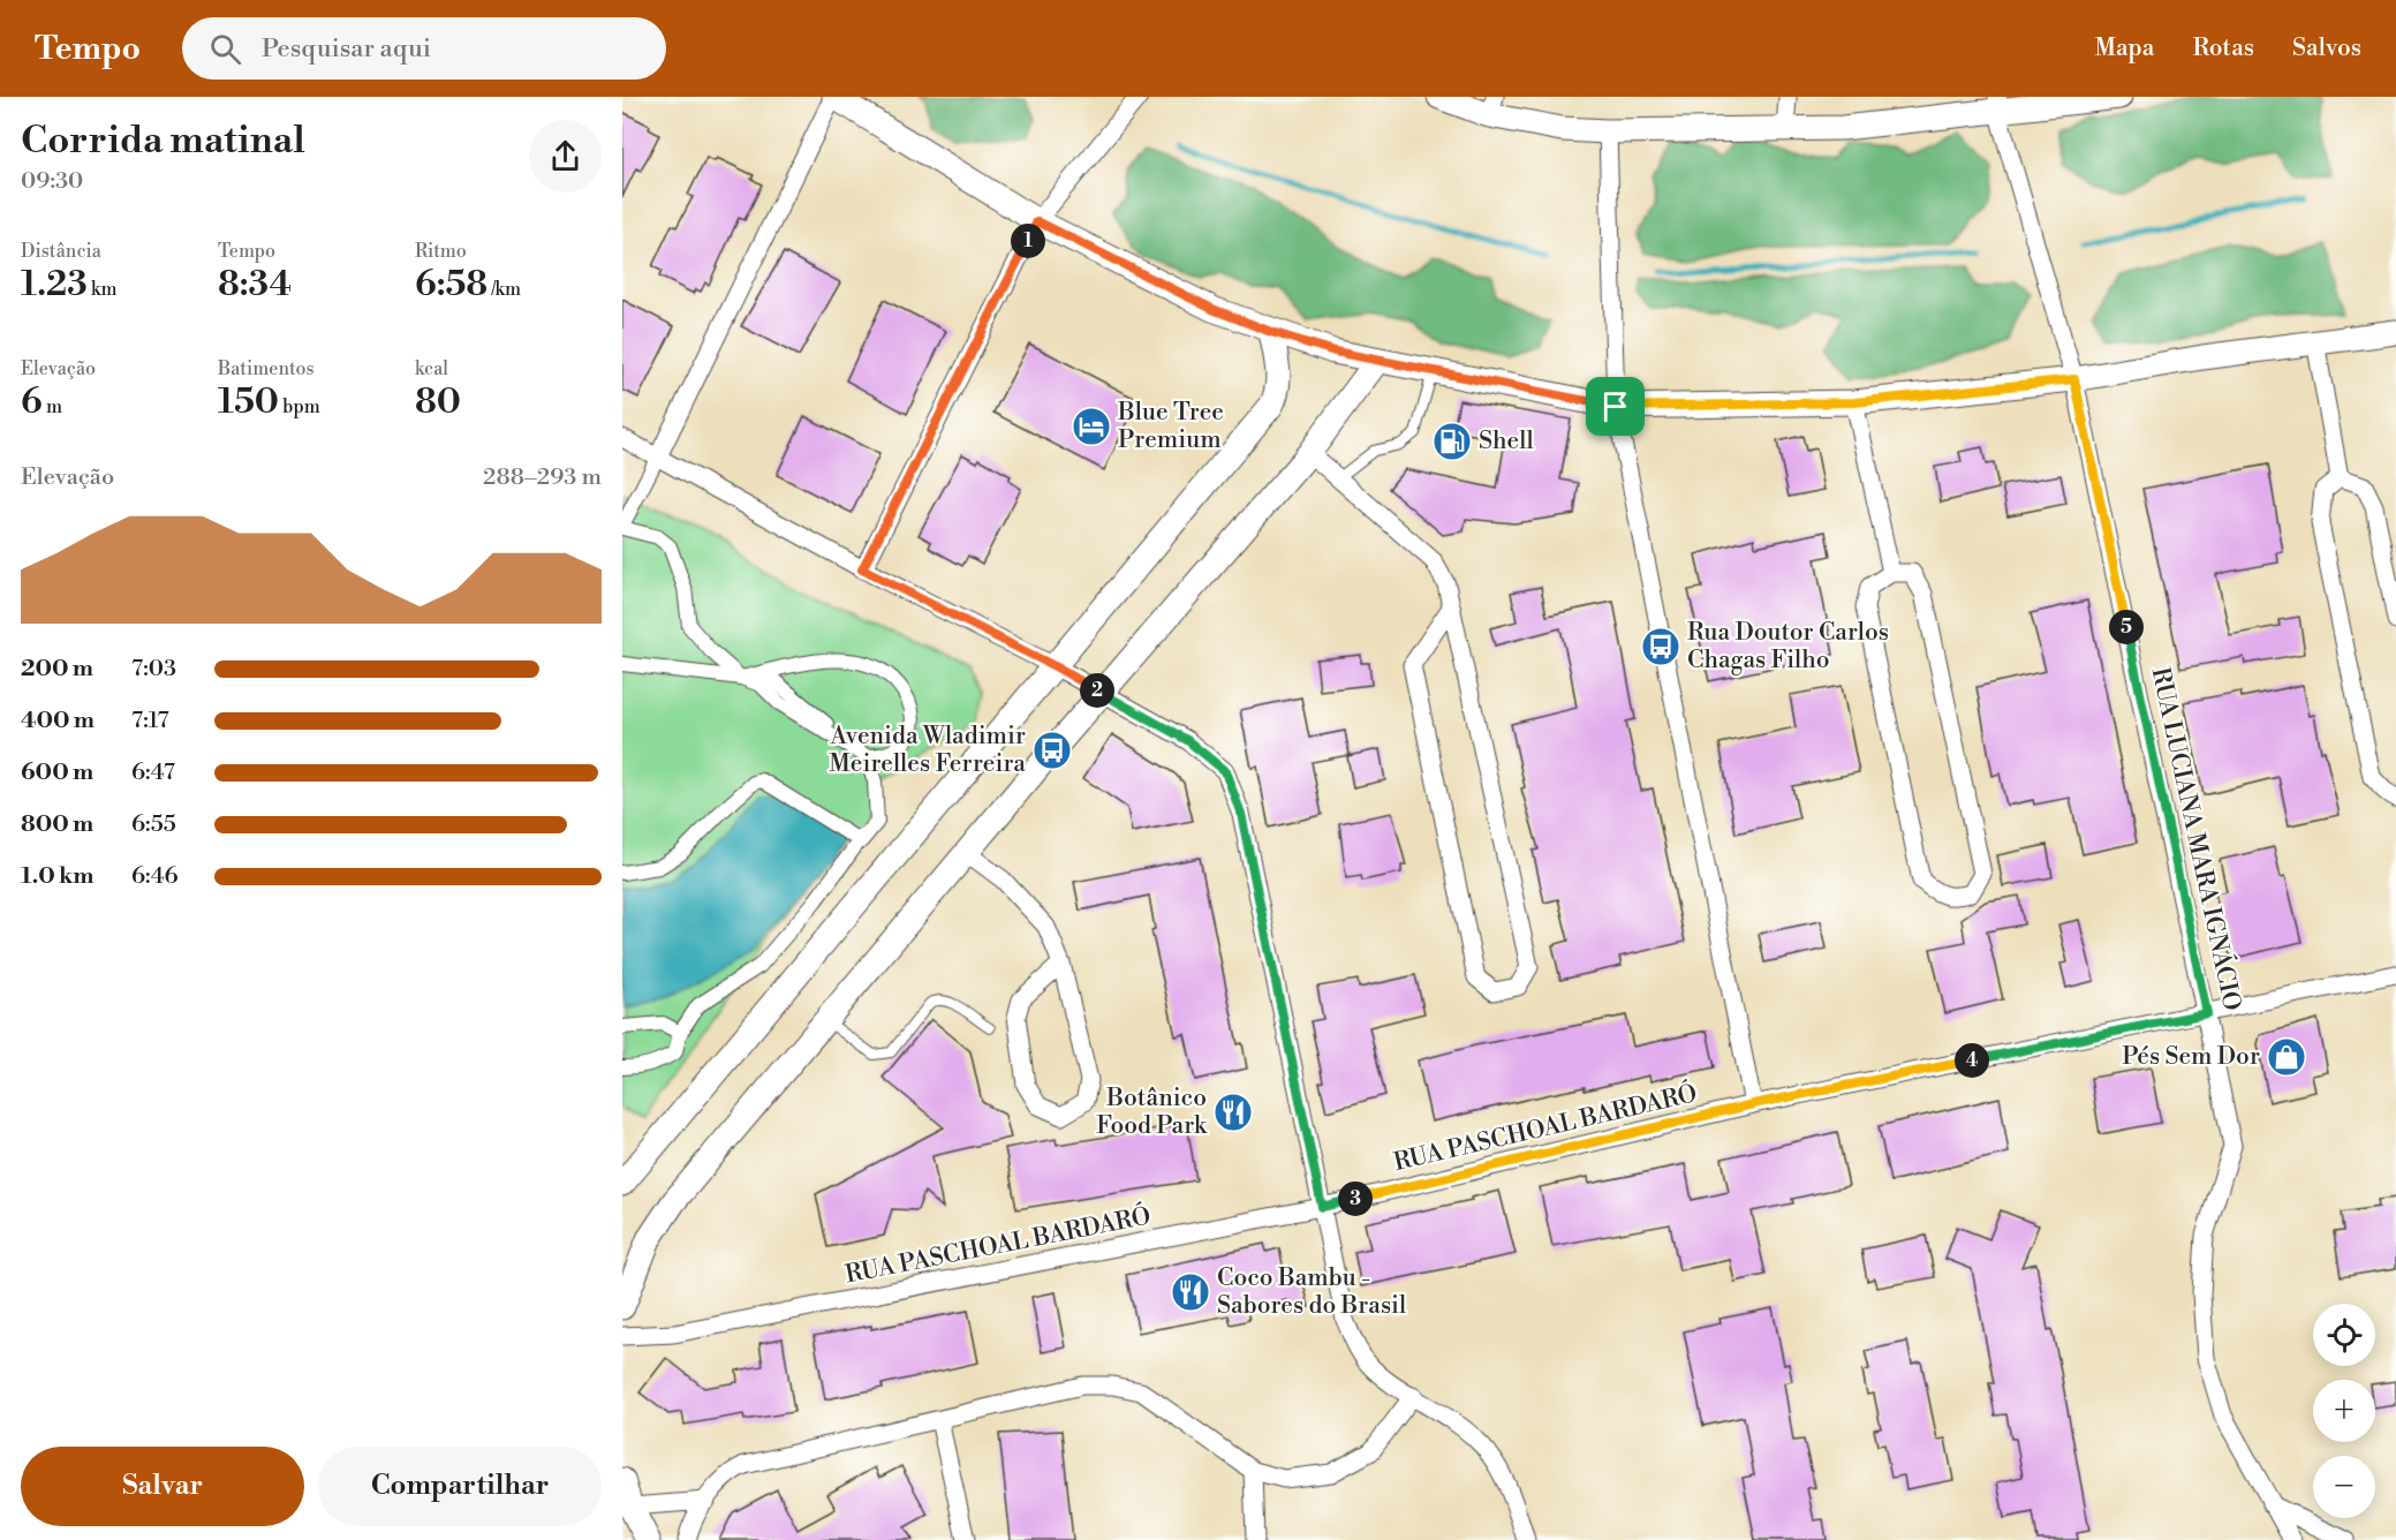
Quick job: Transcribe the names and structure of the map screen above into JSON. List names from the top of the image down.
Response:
{
  "streets": {
    "street": ["RUA LUCIANA MARA IGNÁCIO", "RUA PASCHOAL BARDARÓ"]
  },
  "crossings": [
    ["RUA LUCIANA MARA IGNÁCIO", "RUA PASCHOAL BARDARÓ"]
  ],
  "places": {
    "hotel": ["Blue Tree Premium"],
    "fuel station": ["Shell"],
    "bus stop": ["Rua Doutor Carlos Chagas Filho", "Avenida Wladimir Meirelles Ferreira"],
    "shop": ["Pés Sem Dor"],
    "restaurant": ["Botânico Food Park", "Coco Bambu - Sabores do Brasil"]
  },
  "page": {
    "header": "Tempo",
    "search": "Pesquisar aqui",
    "nav": ["Mapa", "Rotas", "Salvos"],
    "heading": ["Corrida matinal", "09:30"],
    "stats": [
      ["Distância", "1.23 km"],
      ["Tempo", "8:34"],
      ["Ritmo", "6:58 /km"],
      ["Elevação", "6 m"],
      ["Batimentos", "150 bpm"],
      ["kcal", "80"]
    ],
    "pins": [
      "1",
      "5",
      "2",
      "4",
      "3"
    ],
    "chart": ["Elevação", "288–293 m"],
    "list": [
      {
        "name": "200 m",
        "note": "7:03"
      },
      {
        "name": "400 m",
        "note": "7:17"
      },
      {
        "name": "600 m",
        "note": "6:47"
      },
      {
        "name": "800 m",
        "note": "6:55"
      },
      {
        "name": "1.0 km",
        "note": "6:46"
      }
    ],
    "map_buttons": ["+", "−"],
    "buttons": ["Salvar", "Compartilhar"]
  }
}
